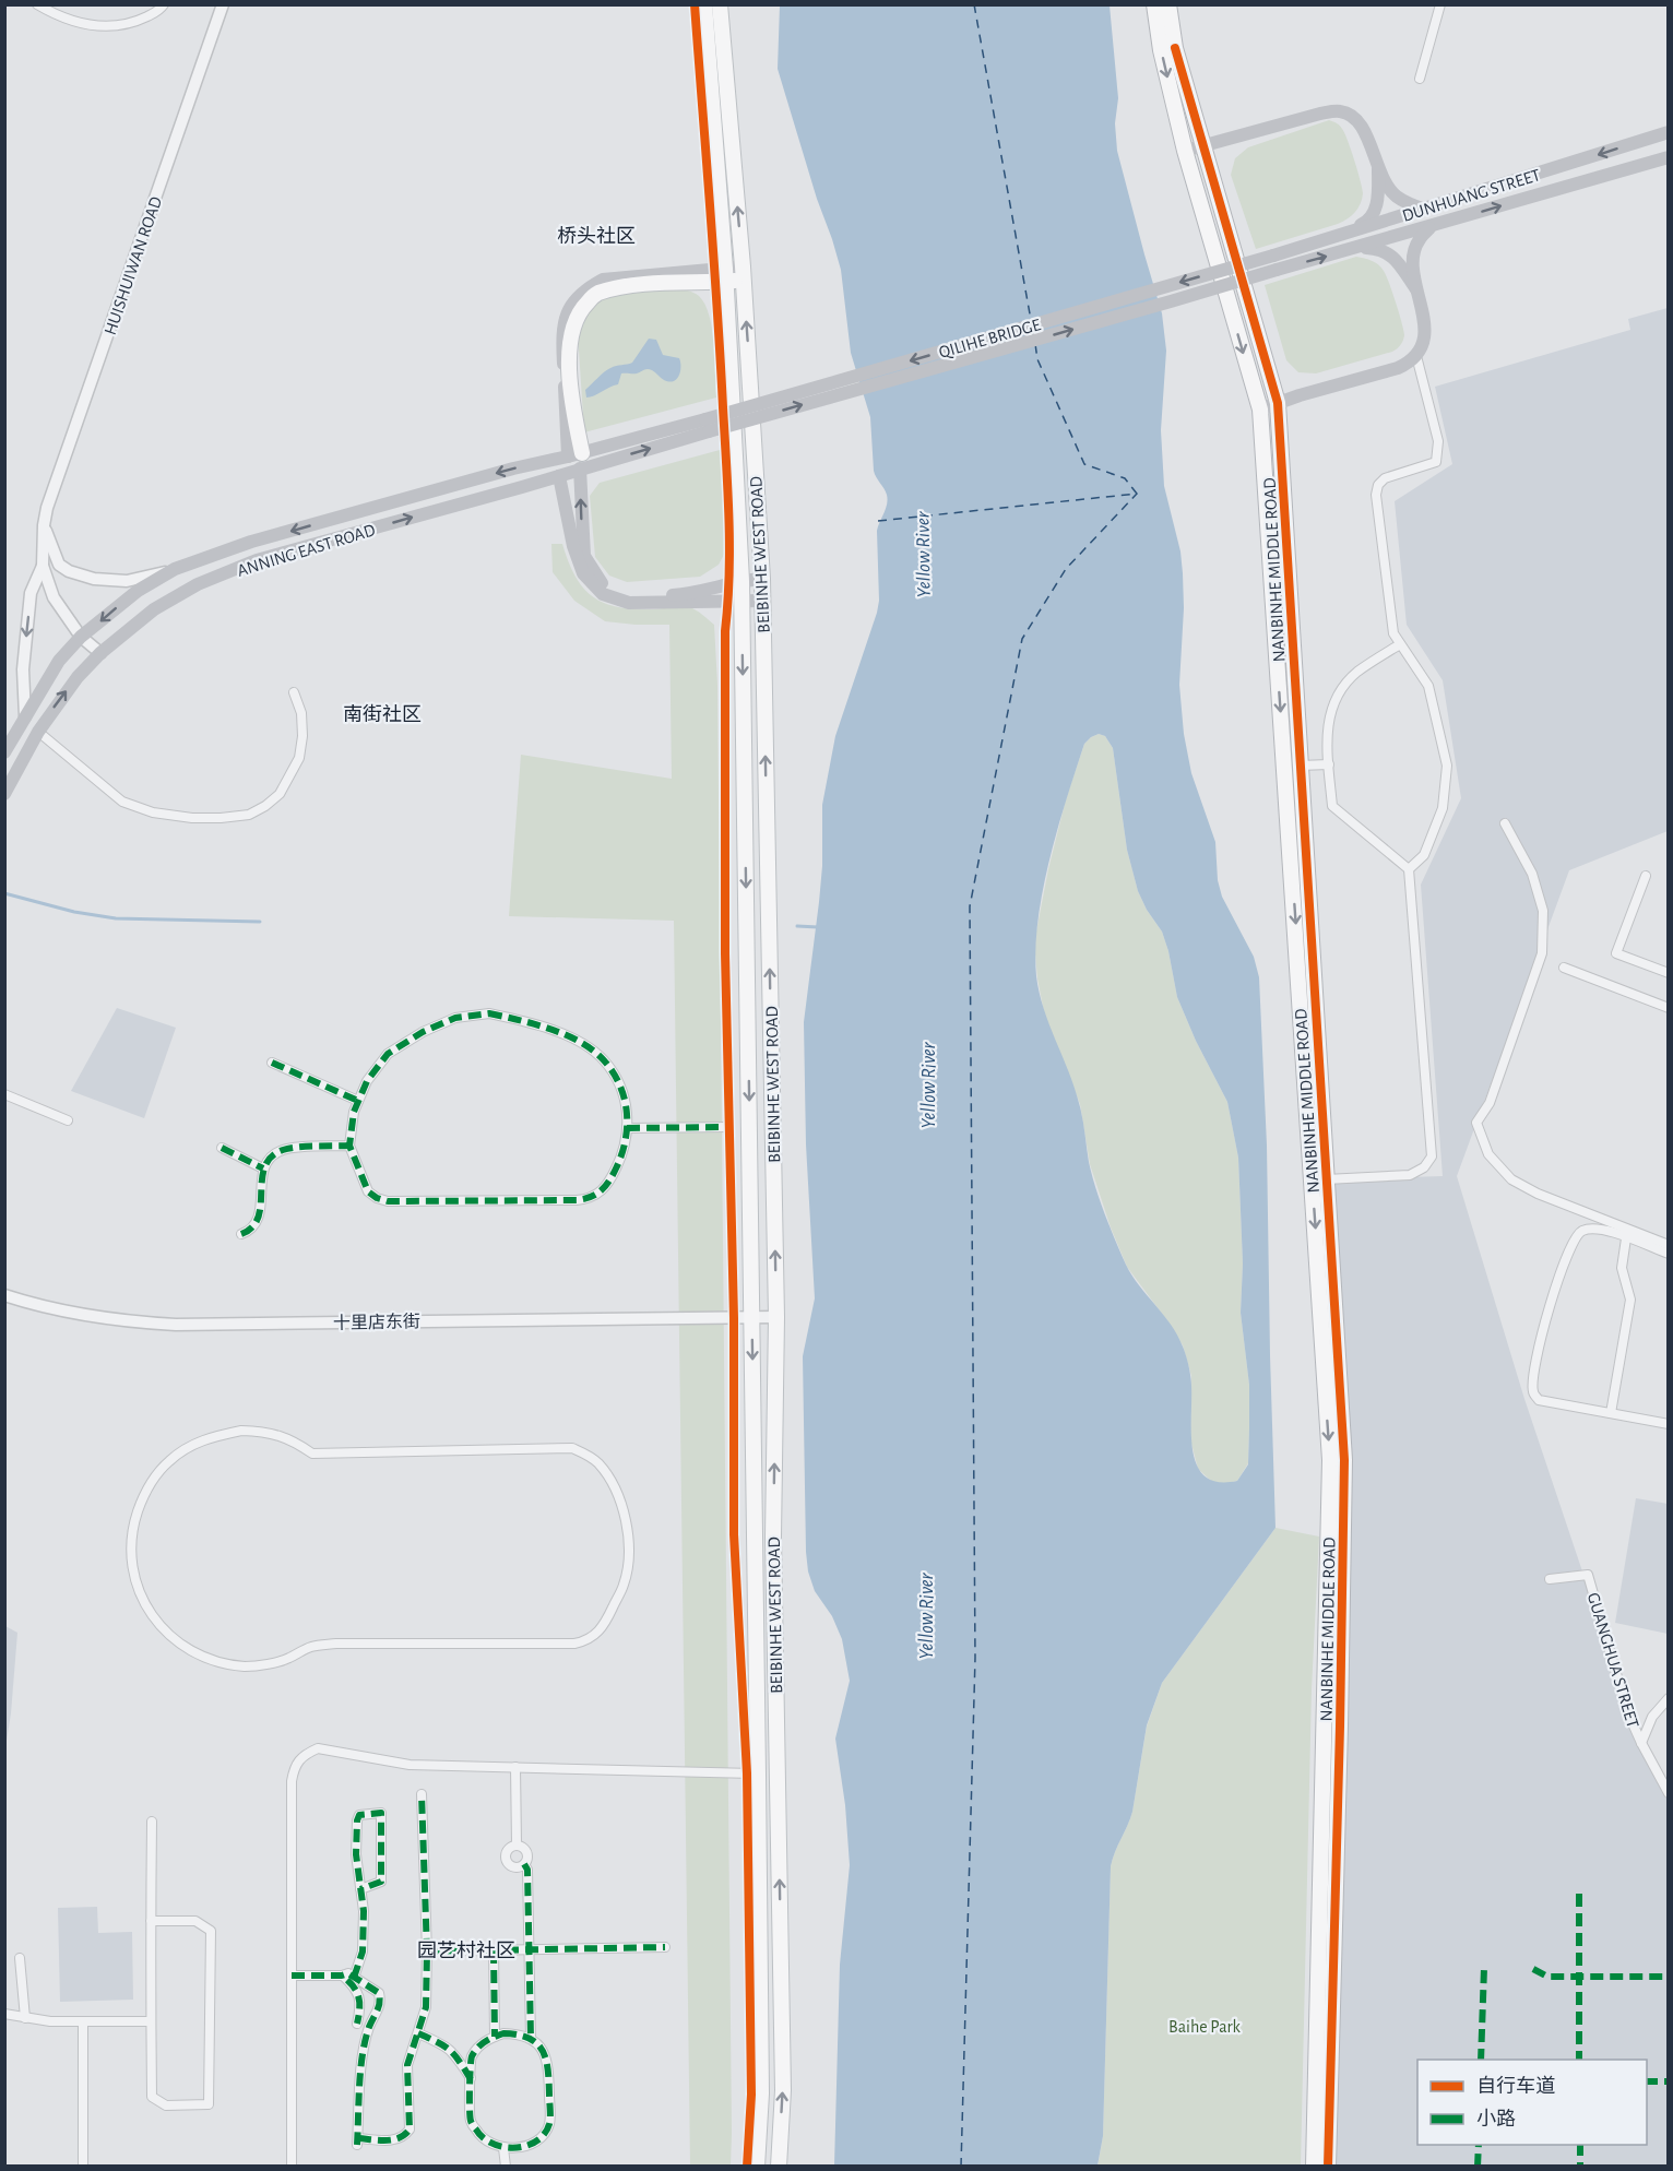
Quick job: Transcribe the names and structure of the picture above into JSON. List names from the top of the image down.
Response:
{
  "streets": {
    "main road": [
      "DUNHUANG STREET",
      "QILIHE BRIDGE",
      "ANNING EAST ROAD",
      "BEIBINHE WEST ROAD",
      "NANBINHE MIDDLE ROAD"
    ],
    "street": ["HUISHUIWAN ROAD", "十里店东街", "GUANGHUA STREET"]
  },
  "crossings": [
    ["DUNHUANG STREET", "QILIHE BRIDGE"],
    ["HUISHUIWAN ROAD", "ANNING EAST ROAD"],
    ["BEIBINHE WEST ROAD", "十里店东街"]
  ],
  "districts": ["桥头社区", "南街社区", "园艺村社区"],
  "water": ["Yellow River"],
  "parks": ["Baihe Park"],
  "legend": ["自行车道", "小路"]
}
